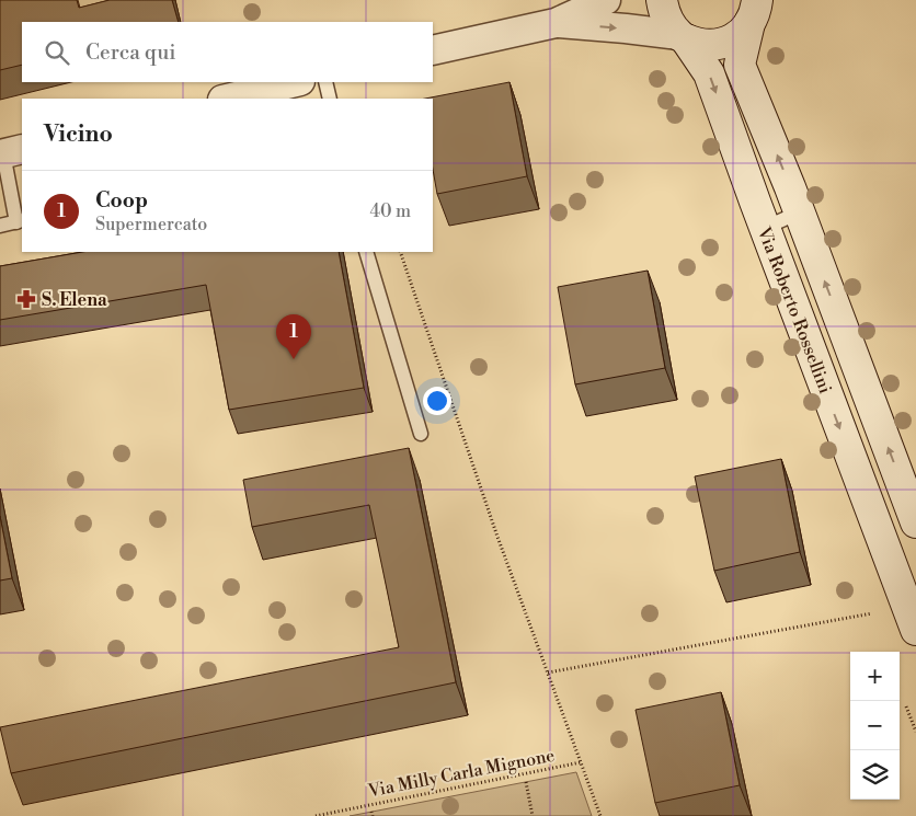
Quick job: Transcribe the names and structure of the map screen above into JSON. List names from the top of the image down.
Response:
{
  "streets": {
    "street": ["Via Roberto Rossellini"],
    "path": ["Via Milly Carla Mignone"]
  },
  "places": {
    "pharmacy": ["S. Elena"]
  },
  "page": {
    "search": "Cerca qui",
    "heading": "Vicino",
    "list": [
      {
        "mark": "1",
        "name": "Coop",
        "note": "Supermercato",
        "value": "40 m"
      }
    ],
    "pins": "1",
    "map_buttons": ["+", "−"]
  }
}
